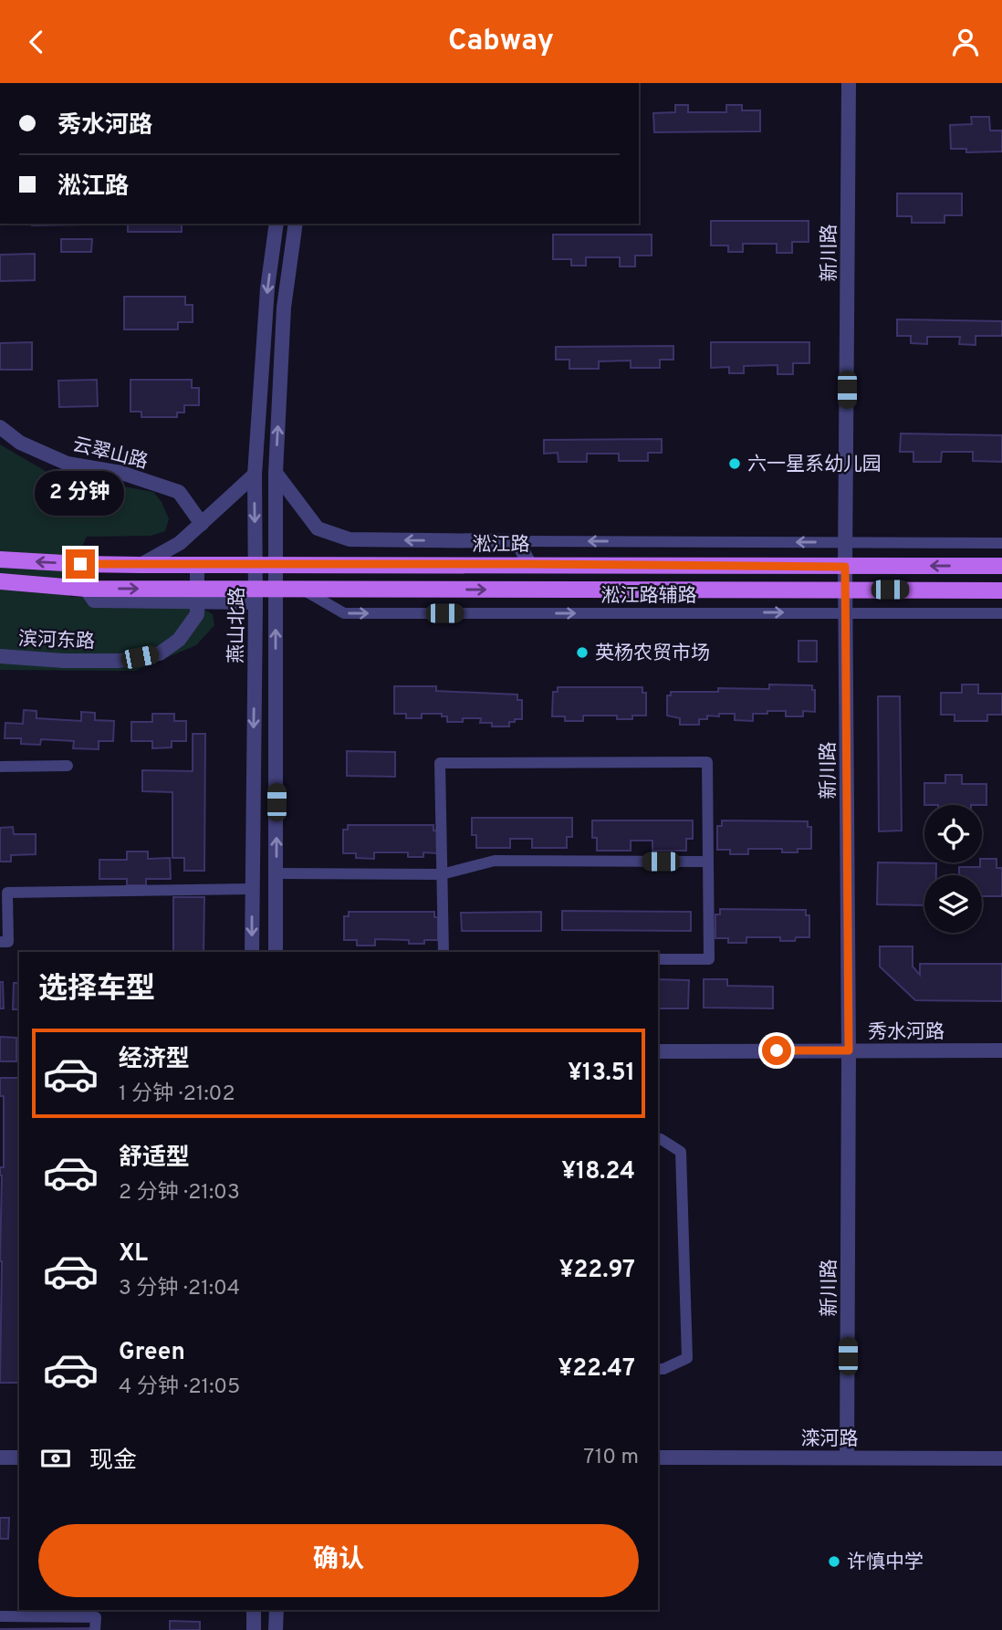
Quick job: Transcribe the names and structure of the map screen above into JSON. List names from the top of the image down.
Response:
{
  "streets": {
    "main road": ["淞江路"],
    "street": [
      "新川路",
      "云翠山路",
      "淞江路辅路",
      "燕山北路",
      "滨河东路",
      "秀水河路",
      "滦河路"
    ]
  },
  "crossings": [
    ["新川路", "淞江路"],
    ["新川路", "淞江路辅路"],
    ["新川路", "秀水河路"],
    ["新川路", "滦河路"],
    ["淞江路", "燕山北路"],
    ["淞江路", "滨河东路"]
  ],
  "places": ["六一星系幼儿园", "英杨农贸市场", "许慎中学"],
  "page": {
    "header": "Cabway",
    "banner": ["秀水河路", "淞江路"],
    "bubble": "2 分钟",
    "heading": "选择车型",
    "list": [
      {
        "name": "经济型",
        "note": "1 分钟 · 21:02",
        "value": "¥13.51"
      },
      {
        "name": "舒适型",
        "note": "2 分钟 · 21:03",
        "value": "¥18.24"
      },
      {
        "name": "XL",
        "note": "3 分钟 · 21:04",
        "value": "¥22.97"
      },
      {
        "name": "Green",
        "note": "4 分钟 · 21:05",
        "value": "¥22.47"
      }
    ],
    "pay": ["现金", "710 m"],
    "buttons": "确认"
  }
}
